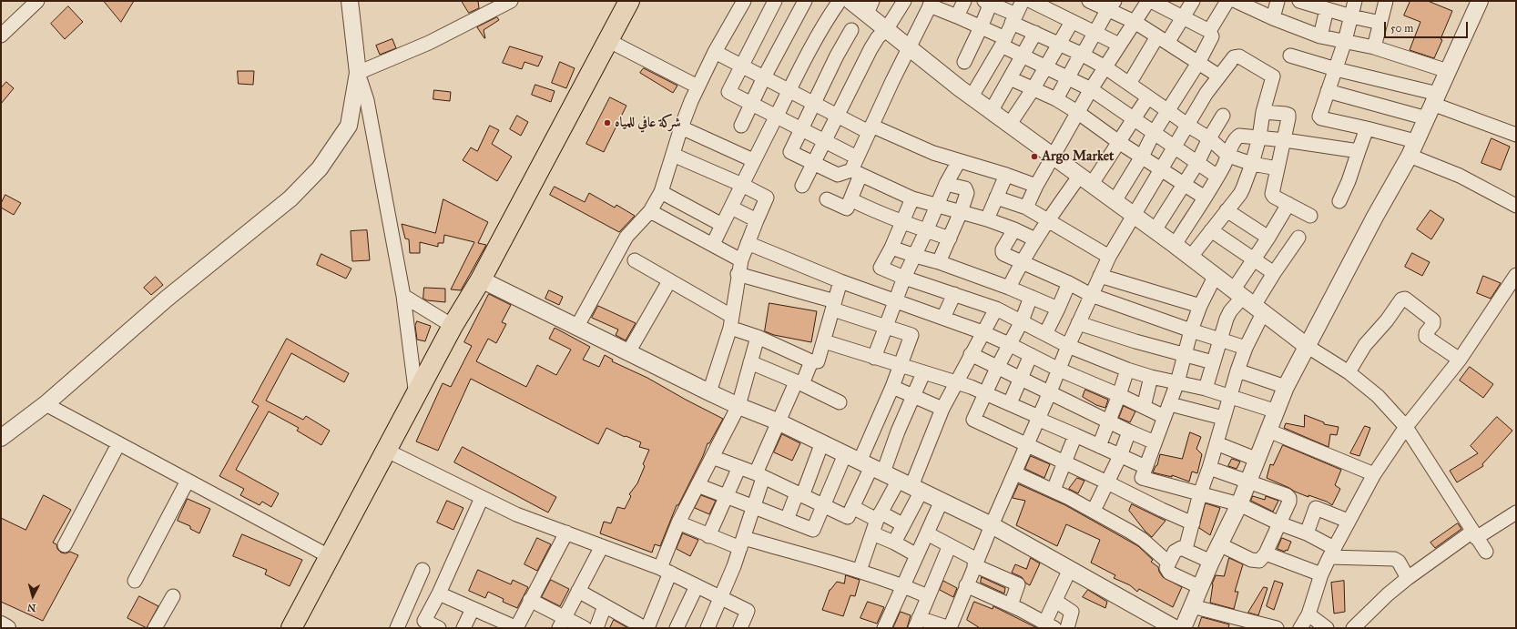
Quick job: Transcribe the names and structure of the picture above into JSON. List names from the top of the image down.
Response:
{
  "places": ["شركة عافي للمياه", "Argo Market"],
  "scale_bar": "50 m",
  "north": "bottom"
}
